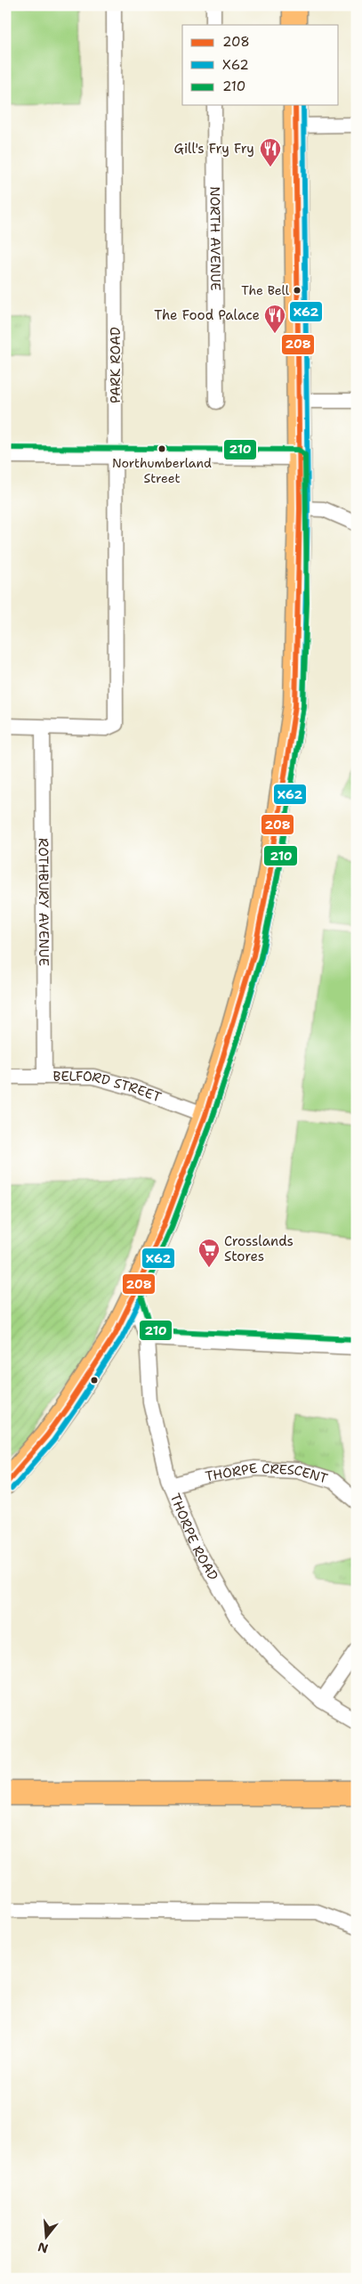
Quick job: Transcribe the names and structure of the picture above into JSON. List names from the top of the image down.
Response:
{
  "streets": {
    "street": [
      "NORTH AVENUE",
      "PARK ROAD",
      "ROTHBURY AVENUE",
      "BELFORD STREET",
      "THORPE CRESCENT",
      "THORPE ROAD"
    ]
  },
  "crossings": [
    ["PARK ROAD", "ROTHBURY AVENUE"],
    ["ROTHBURY AVENUE", "BELFORD STREET"],
    ["THORPE CRESCENT", "THORPE ROAD"]
  ],
  "places": {
    "restaurant": ["Gill's Fry Fry", "The Food Palace"],
    "other": ["The Bell", "Northumberland Street"],
    "supermarket": ["Crosslands Stores"]
  },
  "lines": ["transit line 208", "transit line X62", "transit line 210"],
  "legend": ["208", "X62", "210"],
  "north": "bottom"
}
